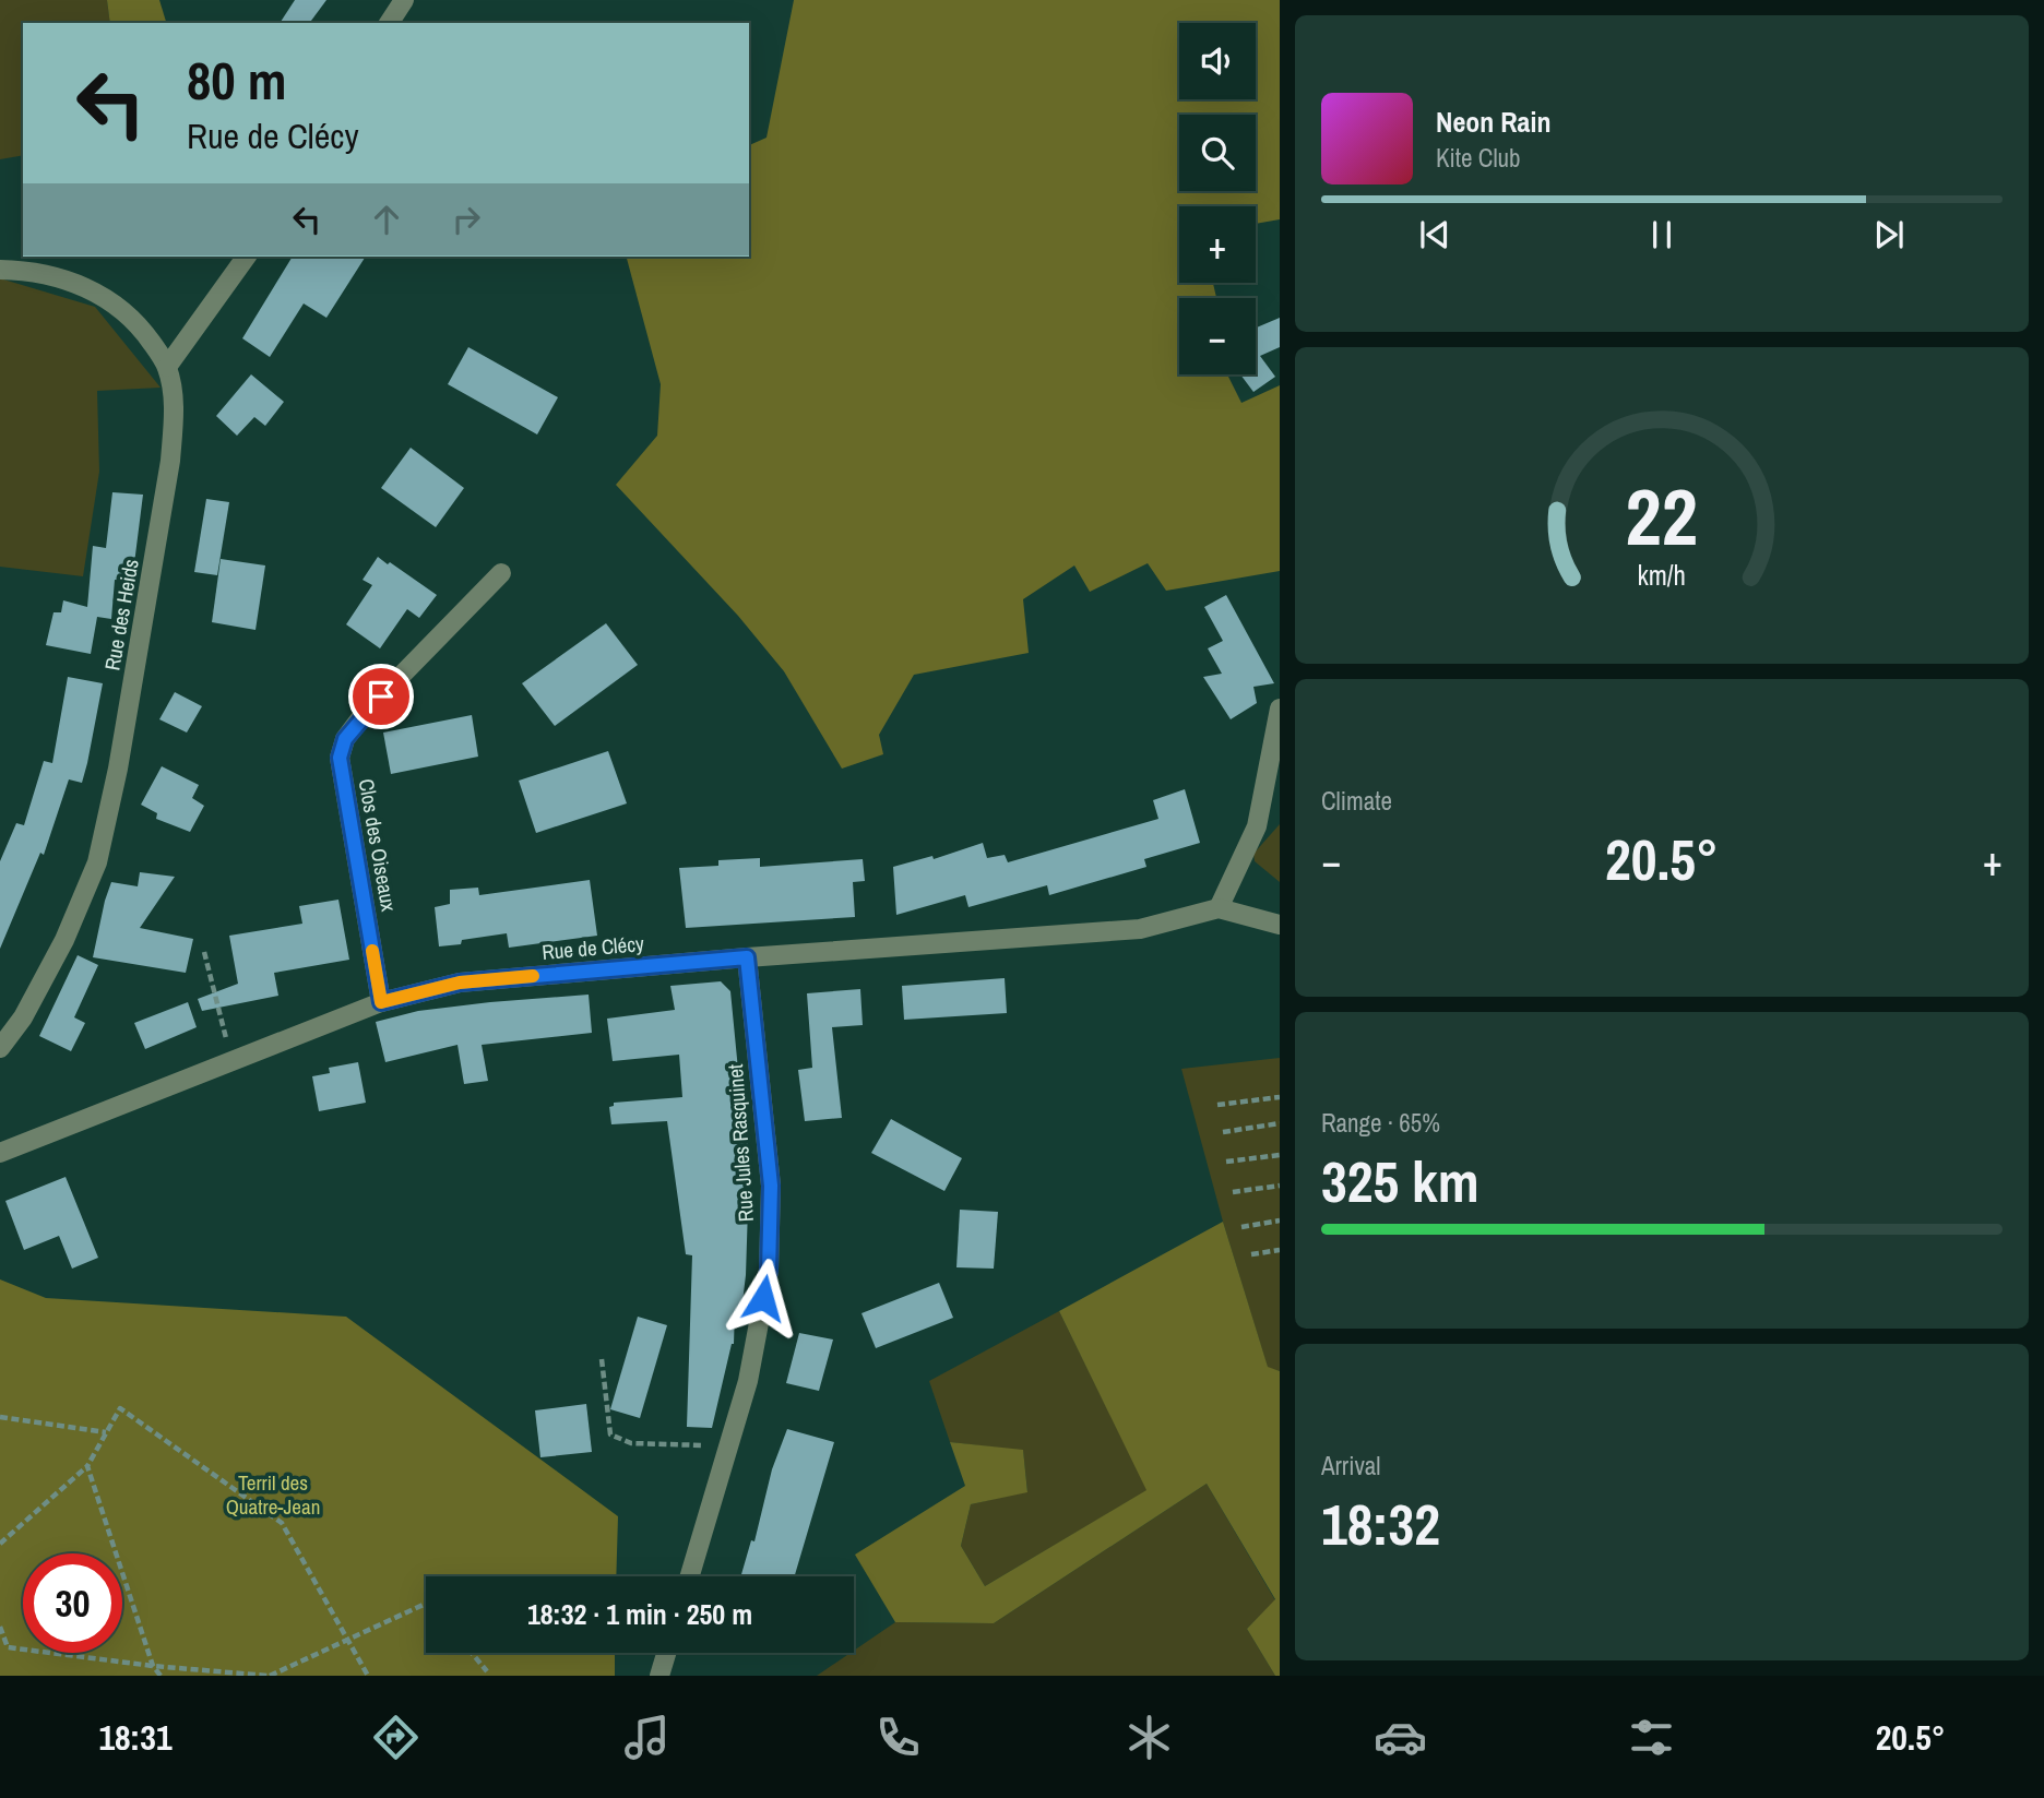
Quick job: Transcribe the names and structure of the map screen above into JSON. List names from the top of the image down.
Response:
{
  "streets": {
    "street": [
      "Rue des Heids",
      "Clos des Oiseaux",
      "Rue de Clécy",
      "Rue Jules Rasquinet"
    ]
  },
  "crossings": [
    ["Clos des Oiseaux", "Rue de Clécy"],
    ["Rue de Clécy", "Rue Jules Rasquinet"]
  ],
  "parks": ["Terril des Quatre-Jean"],
  "page": {
    "map_buttons": ["+", "−"],
    "turn": ["80 m", "Rue de Clécy"],
    "song": ["Neon Rain", "Kite Club"],
    "tile": [
      "Climate",
      ["Range · 65%", "325 km"],
      ["Arrival", "18:32"]
    ],
    "heat": ["−", "20.5°", "+"],
    "limit": "30",
    "trip": "18:32 · 1 min · 250 m",
    "tabs": ["18:31", "20.5°"],
    "gauge": ["22", "km/h"]
  }
}
